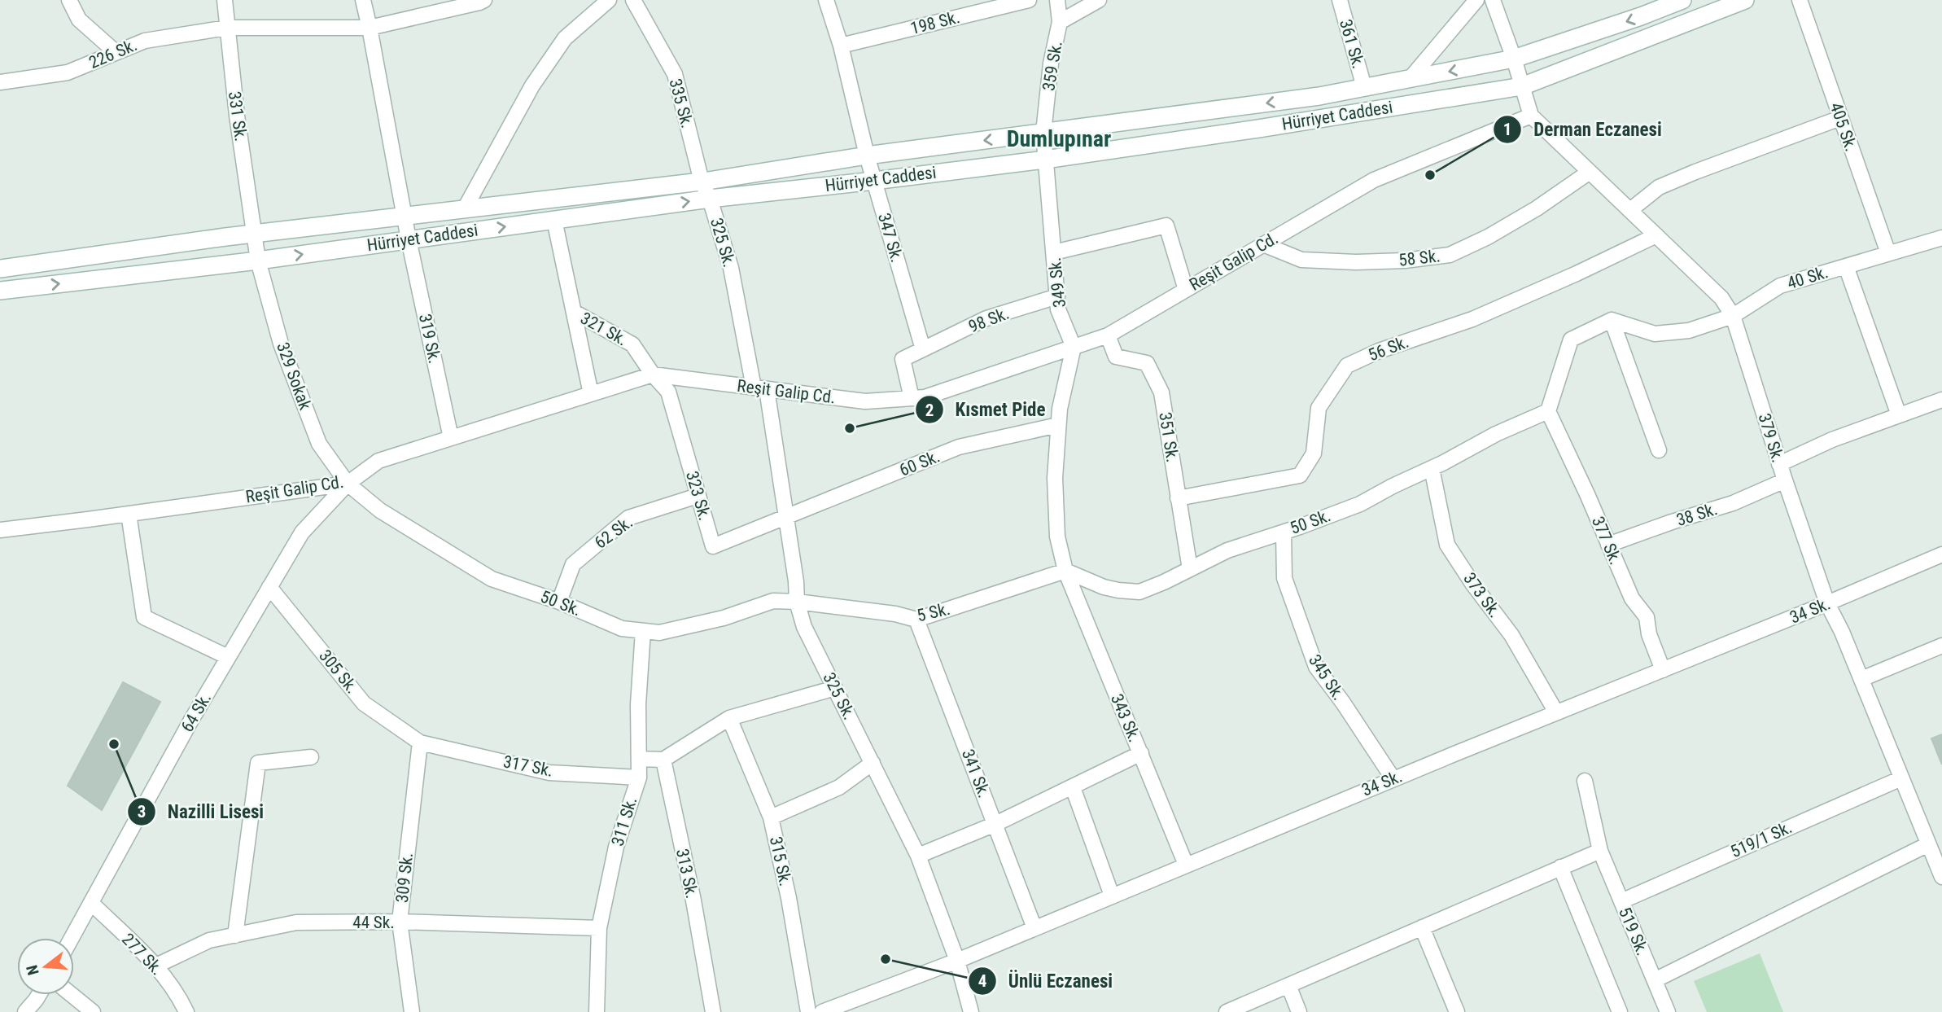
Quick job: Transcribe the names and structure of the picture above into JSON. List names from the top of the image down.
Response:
{
  "streets": {
    "main road": ["Hürriyet Caddesi"],
    "street": [
      "198 Sk.",
      "361 Sk.",
      "226 Sk.",
      "359 Sk.",
      "335 Sk.",
      "331 Sk.",
      "405 Sk.",
      "347 Sk.",
      "325 Sk.",
      "58 Sk.",
      "Reşit Galip Cd.",
      "40 Sk.",
      "349 Sk.",
      "98 Sk.",
      "321 Sk.",
      "319 Sk.",
      "56 Sk.",
      "329 Sokak",
      "351 Sk.",
      "379 Sk.",
      "60 Sk.",
      "323 Sk.",
      "38 Sk.",
      "50 Sk.",
      "62 Sk.",
      "377 Sk.",
      "373 Sk.",
      "34 Sk.",
      "5 Sk.",
      "305 Sk.",
      "345 Sk.",
      "64 Sk.",
      "343 Sk.",
      "317 Sk.",
      "341 Sk.",
      "311 Sk.",
      "519/1 Sk.",
      "315 Sk.",
      "313 Sk.",
      "309 Sk.",
      "44 Sk.",
      "519 Sk.",
      "277 Sk."
    ]
  },
  "crossings": [
    ["198 Sk.", "347 Sk."],
    ["361 Sk.", "Hürriyet Caddesi"],
    ["226 Sk.", "331 Sk."],
    ["226 Sk.", "319 Sk."],
    ["359 Sk.", "Hürriyet Caddesi"],
    ["359 Sk.", "349 Sk."],
    ["335 Sk.", "Hürriyet Caddesi"],
    ["335 Sk.", "325 Sk."],
    ["Hürriyet Caddesi", "331 Sk."],
    ["Hürriyet Caddesi", "347 Sk."],
    ["Hürriyet Caddesi", "325 Sk."],
    ["Hürriyet Caddesi", "349 Sk."],
    ["Hürriyet Caddesi", "321 Sk."],
    ["Hürriyet Caddesi", "319 Sk."],
    ["Hürriyet Caddesi", "329 Sokak"],
    ["Hürriyet Caddesi", "379 Sk."],
    ["331 Sk.", "329 Sokak"],
    ["405 Sk.", "40 Sk."],
    ["347 Sk.", "98 Sk."],
    ["325 Sk.", "Reşit Galip Cd."],
    ["325 Sk.", "60 Sk."],
    ["325 Sk.", "323 Sk."],
    ["325 Sk.", "50 Sk."],
    ["325 Sk.", "34 Sk."],
    ["325 Sk.", "5 Sk."],
    ["58 Sk.", "Reşit Galip Cd."],
    ["58 Sk.", "379 Sk."],
    ["Reşit Galip Cd.", "349 Sk."],
    ["Reşit Galip Cd.", "321 Sk."],
    ["Reşit Galip Cd.", "319 Sk."],
    ["Reşit Galip Cd.", "329 Sokak"],
    ["Reşit Galip Cd.", "351 Sk."],
    ["Reşit Galip Cd.", "379 Sk."],
    ["Reşit Galip Cd.", "323 Sk."],
    ["Reşit Galip Cd.", "50 Sk."],
    ["Reşit Galip Cd.", "64 Sk."],
    ["40 Sk.", "379 Sk."],
    ["349 Sk.", "98 Sk."],
    ["321 Sk.", "323 Sk."],
    ["56 Sk.", "351 Sk."],
    ["56 Sk.", "379 Sk."],
    ["329 Sokak", "50 Sk."],
    ["329 Sokak", "64 Sk."],
    ["351 Sk.", "50 Sk."],
    ["379 Sk.", "38 Sk."],
    ["379 Sk.", "34 Sk."],
    ["379 Sk.", "519/1 Sk."],
    ["60 Sk.", "323 Sk."],
    ["323 Sk.", "62 Sk."],
    ["38 Sk.", "377 Sk."],
    ["50 Sk.", "62 Sk."],
    ["50 Sk.", "377 Sk."],
    ["50 Sk.", "373 Sk."],
    ["50 Sk.", "5 Sk."],
    ["50 Sk.", "345 Sk."],
    ["50 Sk.", "64 Sk."],
    ["50 Sk.", "343 Sk."],
    ["50 Sk.", "311 Sk."],
    ["377 Sk.", "34 Sk."],
    ["373 Sk.", "34 Sk."],
    ["34 Sk.", "345 Sk."],
    ["34 Sk.", "343 Sk."],
    ["34 Sk.", "341 Sk."],
    ["5 Sk.", "343 Sk."],
    ["5 Sk.", "341 Sk."],
    ["305 Sk.", "64 Sk."],
    ["305 Sk.", "317 Sk."],
    ["305 Sk.", "309 Sk."],
    ["64 Sk.", "277 Sk."],
    ["317 Sk.", "311 Sk."],
    ["317 Sk.", "309 Sk."],
    ["311 Sk.", "44 Sk."],
    ["519/1 Sk.", "519 Sk."],
    ["309 Sk.", "44 Sk."],
    ["44 Sk.", "277 Sk."]
  ],
  "districts": ["Dumlupınar"],
  "places": [
    "Derman Eczanesi",
    "Kısmet Pide",
    "Nazilli Lisesi",
    "Ünlü Eczanesi"
  ],
  "north": "left"
}
